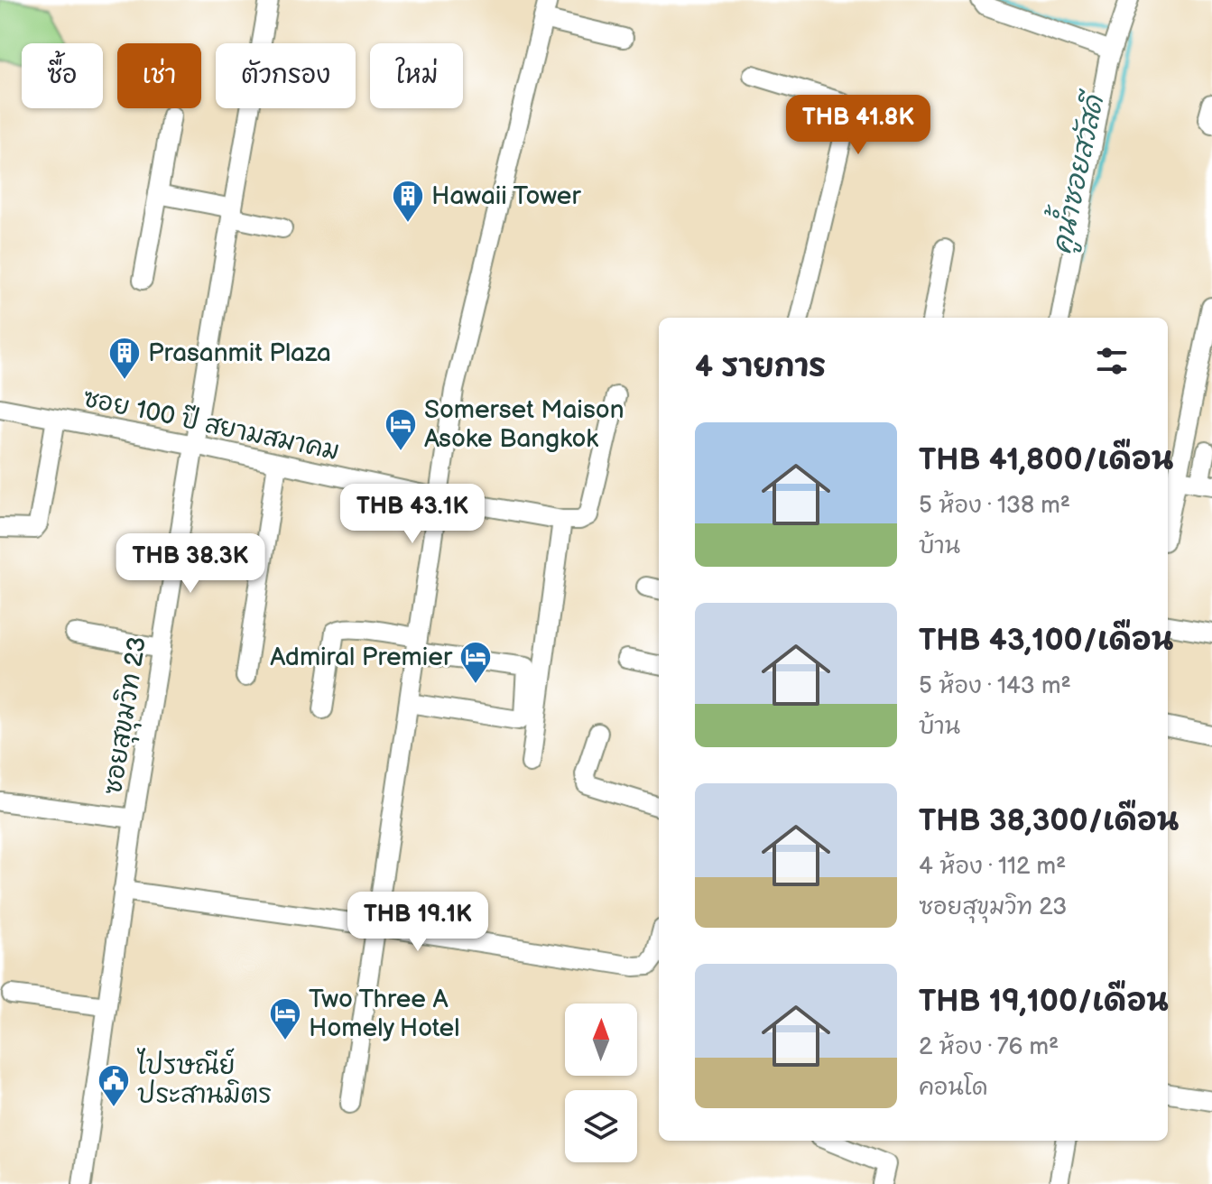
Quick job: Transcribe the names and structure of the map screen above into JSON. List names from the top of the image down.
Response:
{
  "streets": {
    "street": ["ซอย 100 ปี สยามสมาคม", "ซอยสุขุมวิท 23"]
  },
  "crossings": [
    ["ซอย 100 ปี สยามสมาคม", "ซอยสุขุมวิท 23"]
  ],
  "water": ["คูน้ำซอยสวัสดี"],
  "places": {
    "building": ["Hawaii Tower", "Prasanmit Plaza"],
    "hotel": ["Somerset Maison Asoke Bangkok", "Admiral Premier", "Two Three A Homely Hotel"],
    "public building": ["ไปรษณีย์ ประสานมิตร"]
  },
  "north": "top",
  "page": {
    "chip": [
      "ซื้อ",
      "เช่า",
      "ตัวกรอง",
      "ใหม่"
    ],
    "price": [
      "THB 41.8K",
      "THB 43.1K",
      "THB 38.3K",
      "THB 19.1K"
    ],
    "heading": "4 รายการ",
    "list": [
      {
        "name": "THB 41,800/เดือน",
        "note": "5 ห้อง · 138 m² · บ้าน"
      },
      {
        "name": "THB 43,100/เดือน",
        "note": "5 ห้อง · 143 m² · บ้าน"
      },
      {
        "name": "THB 38,300/เดือน",
        "note": "4 ห้อง · 112 m² · ซอยสุขุมวิท 23"
      },
      {
        "name": "THB 19,100/เดือน",
        "note": "2 ห้อง · 76 m² · คอนโด"
      }
    ]
  }
}
